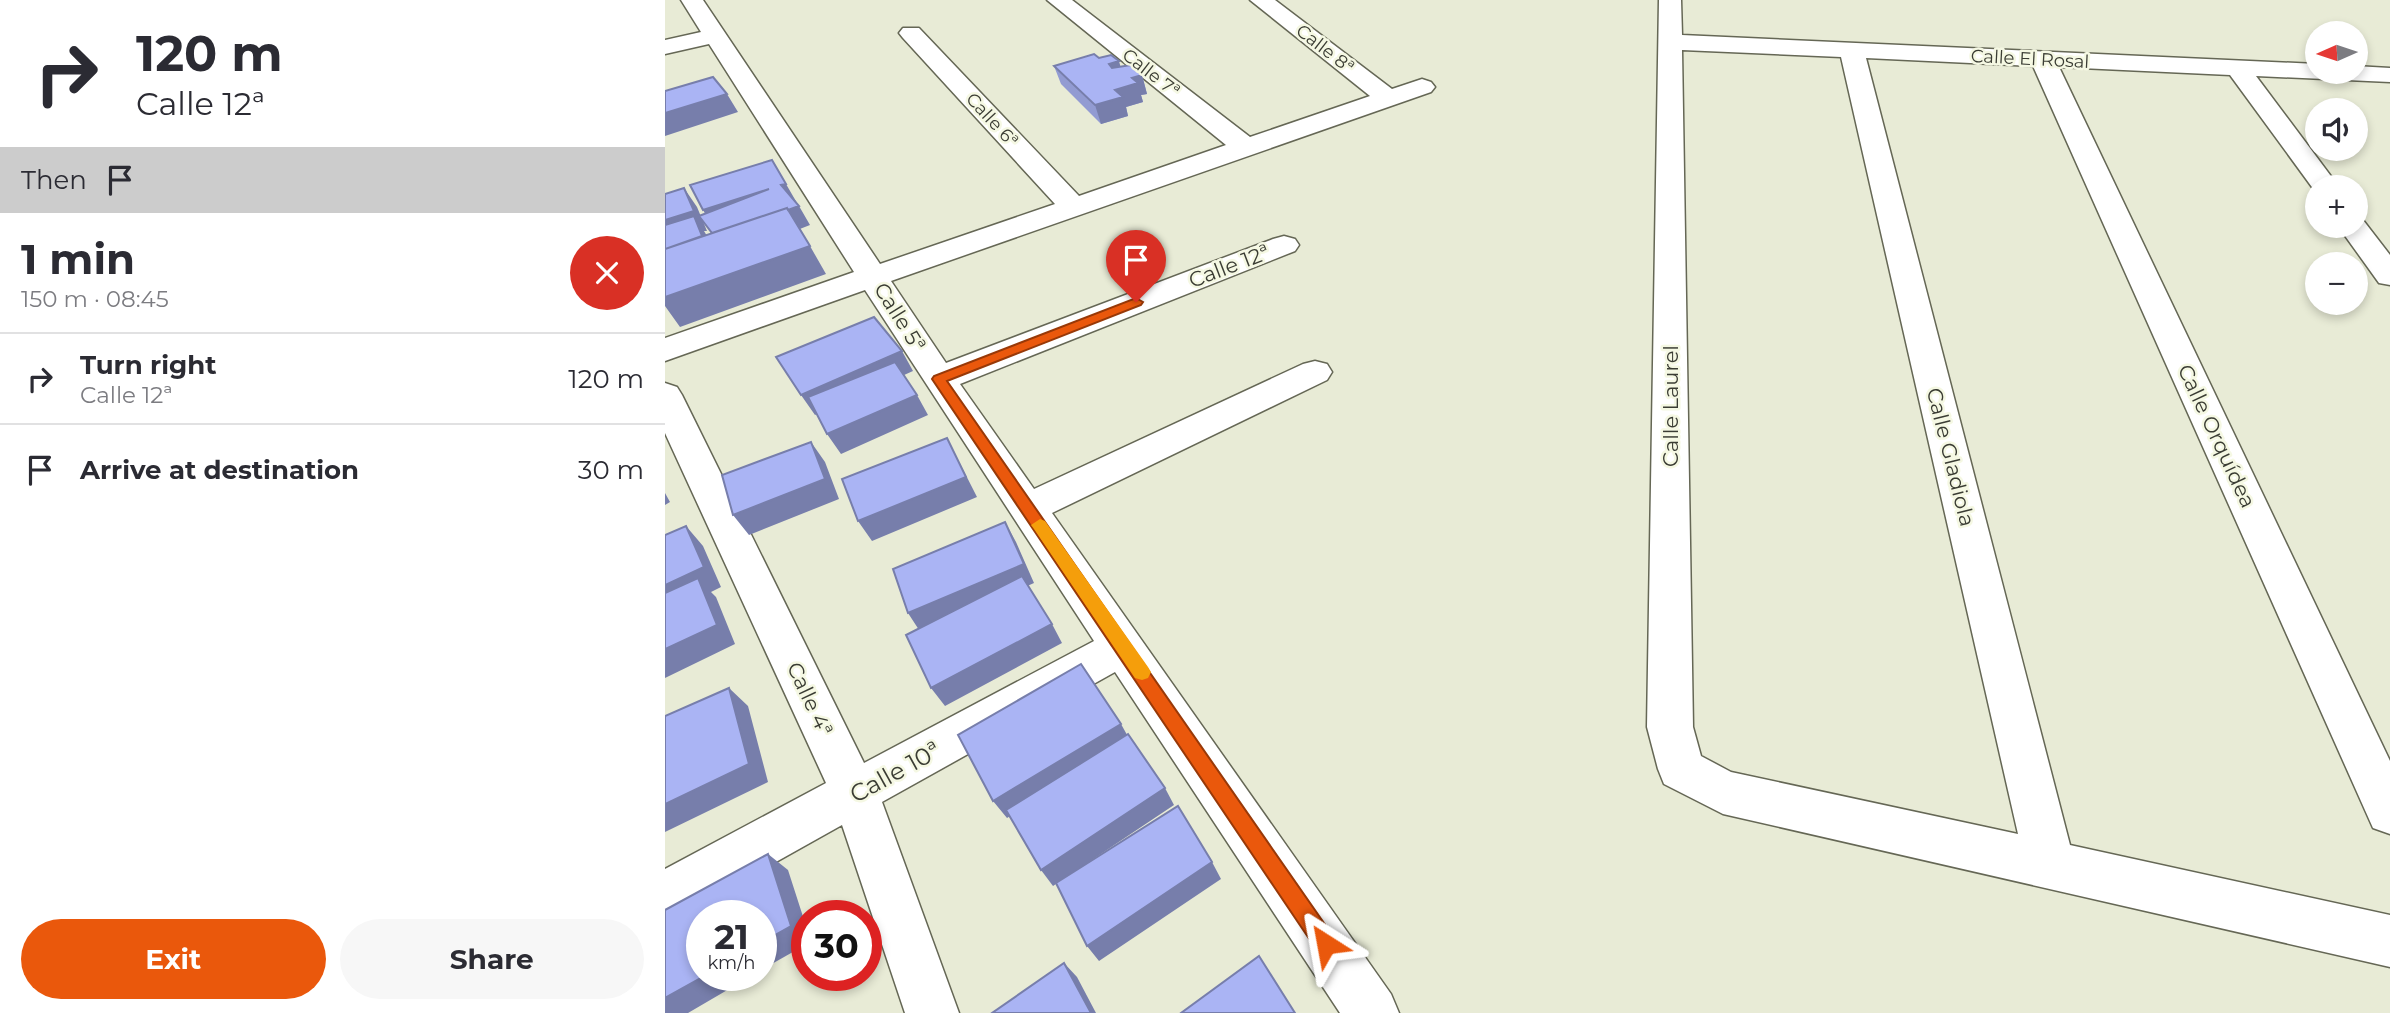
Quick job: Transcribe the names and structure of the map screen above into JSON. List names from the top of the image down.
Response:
{
  "streets": {
    "street": [
      "Calle 8ª",
      "Calle El Rosal",
      "Calle 7ª",
      "Calle 6ª",
      "Calle 12ª",
      "Calle 5ª",
      "Calle Laurel",
      "Calle Orquídea",
      "Calle Gladiola",
      "Calle 4ª",
      "Calle 10ª"
    ]
  },
  "crossings": [
    ["Calle El Rosal", "Calle Laurel"],
    ["Calle El Rosal", "Calle Orquídea"],
    ["Calle El Rosal", "Calle Gladiola"],
    ["Calle 12ª", "Calle 5ª"],
    ["Calle 5ª", "Calle 10ª"],
    ["Calle Laurel", "Calle Gladiola"],
    ["Calle 4ª", "Calle 10ª"]
  ],
  "north": "left",
  "page": {
    "turn": ["120 m", "Calle 12ª"],
    "map_buttons": ["+", "−"],
    "then": "Then",
    "heading": ["1 min", "150 m · 08:45"],
    "list": [
      {
        "name": "Turn right",
        "note": "Calle 12ª",
        "value": "120 m"
      },
      {
        "name": "Arrive at destination",
        "value": "30 m"
      }
    ],
    "speed": "21 km/h",
    "limit": "30",
    "buttons": ["Exit", "Share"]
  }
}
